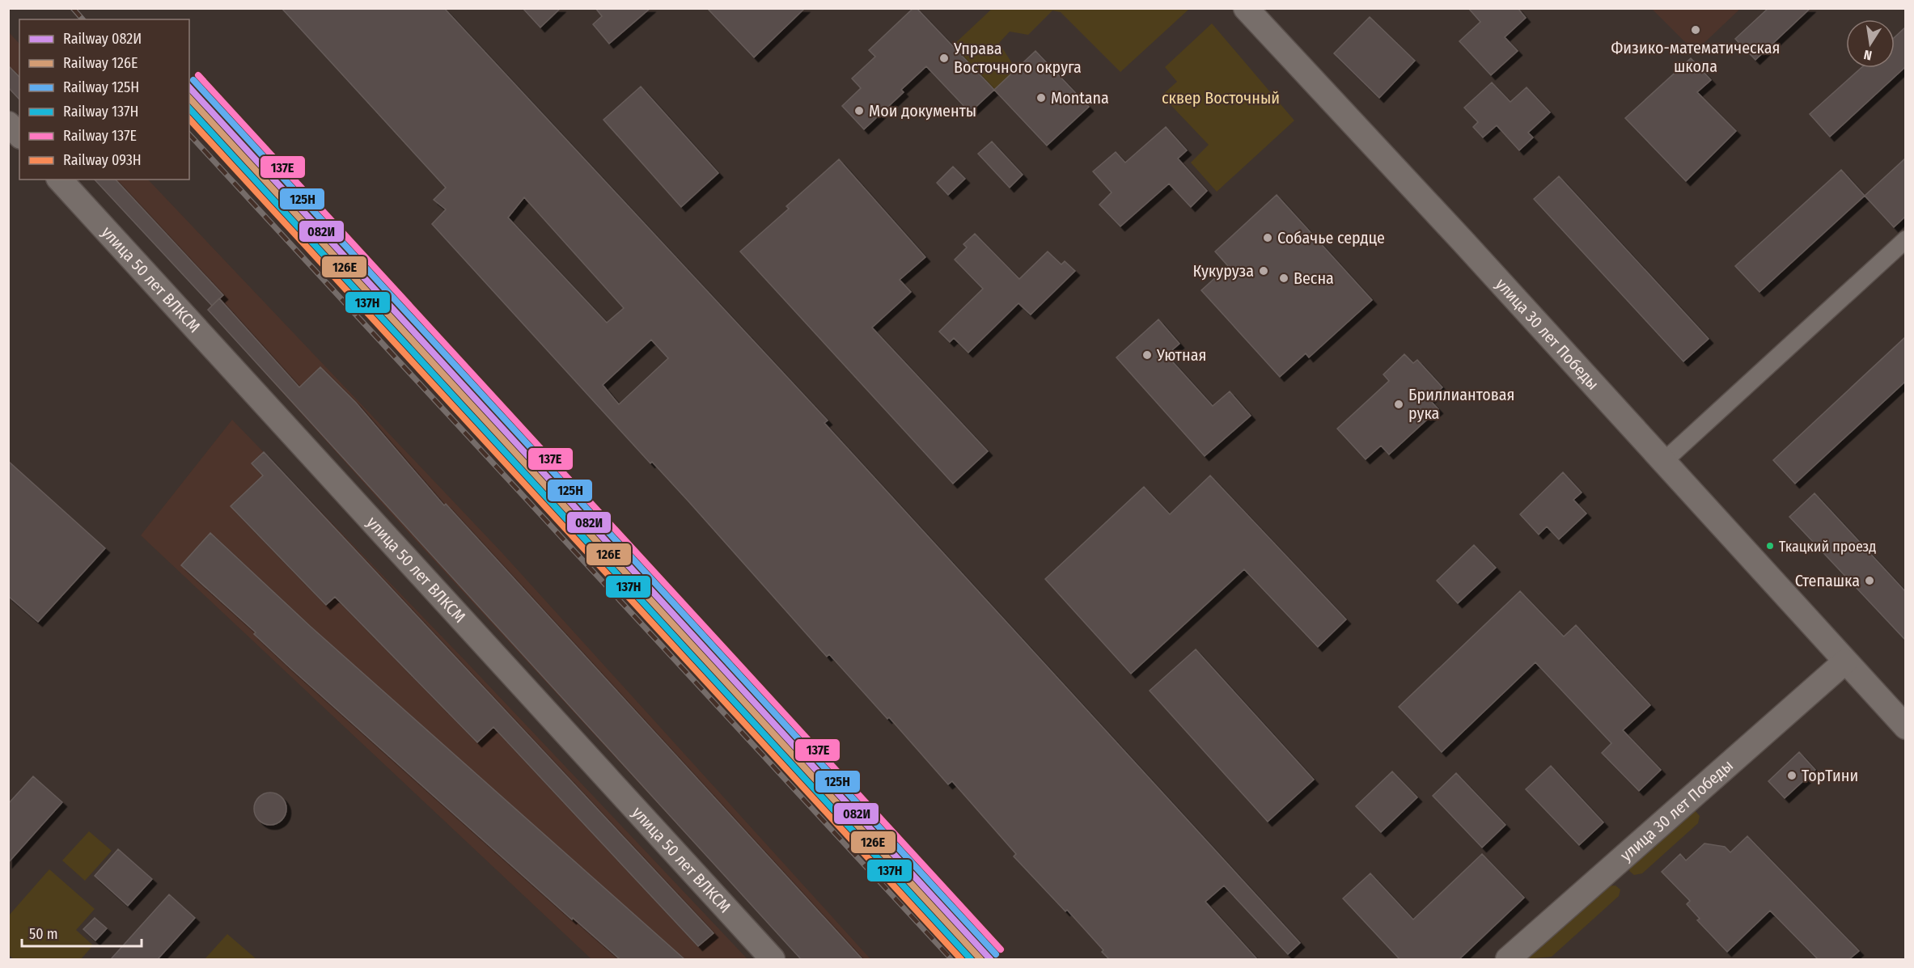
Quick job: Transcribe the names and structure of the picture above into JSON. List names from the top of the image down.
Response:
{
  "streets": {
    "street": ["улица 50 лет ВЛКСМ", "улица 30 лет Победы"]
  },
  "parks": ["сквер Восточный"],
  "places": [
    "Физико-математическая школа",
    "Управа Восточного округа",
    "Montana",
    "Мои документы",
    "Собачье сердце",
    "Кукуруза",
    "Весна",
    "Уютная",
    "Бриллиантовая рука",
    "Ткацкий проезд",
    "Степашка",
    "ТорТини"
  ],
  "lines": [
    "rail line 137Е",
    "rail line 125Н",
    "rail line 082И",
    "rail line 126Е",
    "rail line 137Н",
    "rail line 093Н"
  ],
  "legend": [
    "Railway 082И",
    "Railway 126Е",
    "Railway 125Н",
    "Railway 137Н",
    "Railway 137Е",
    "Railway 093Н"
  ],
  "scale_bar": "50 m",
  "north": "bottom"
}
